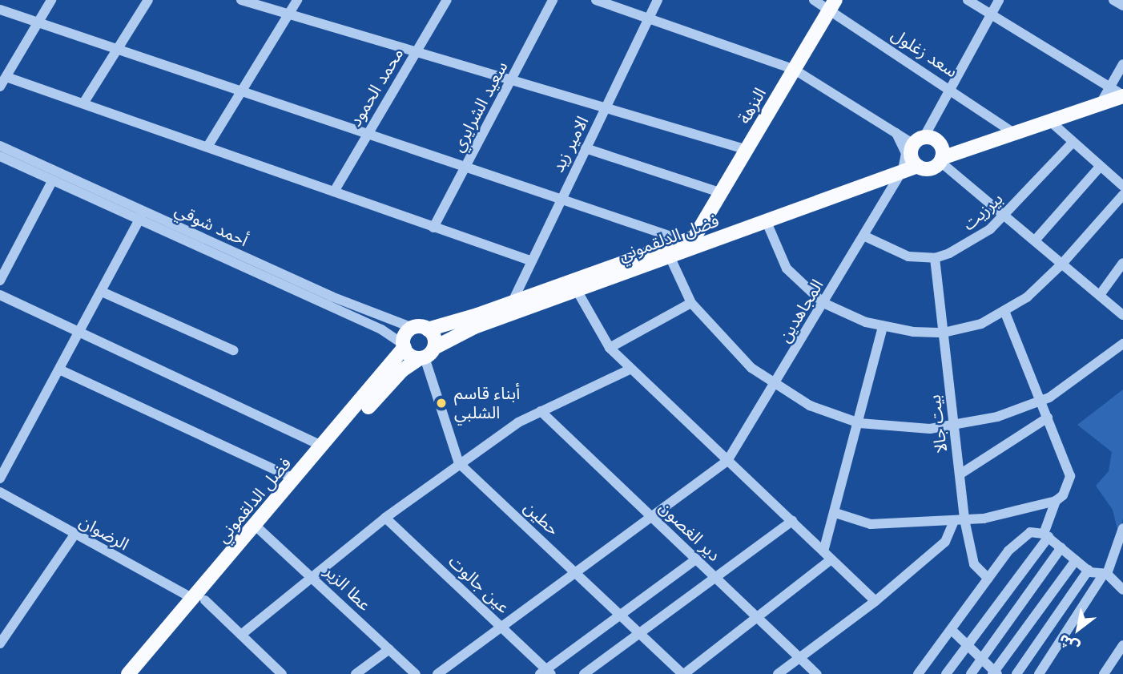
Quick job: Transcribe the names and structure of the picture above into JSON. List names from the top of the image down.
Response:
{
  "streets": {
    "main road": ["النزهة", "فضل الدلقموني"],
    "street": [
      "سعد زغلول",
      "محمد الحمود",
      "سعيد الشرايري",
      "الامير زيد",
      "بيرزيت",
      "أحمد شوقي",
      "المجاهدين",
      "بيت جالا",
      "حطين",
      "دير الغصون",
      "الرضوان",
      "عين جالوت",
      "عطا الزير"
    ]
  },
  "crossings": [
    ["سعد زغلول", "النزهة"],
    ["بيرزيت", "بيت جالا"],
    ["أحمد شوقي", "فضل الدلقموني"],
    ["أحمد شوقي", "حطين"],
    ["فضل الدلقموني", "المجاهدين"],
    ["فضل الدلقموني", "حطين"],
    ["فضل الدلقموني", "الرضوان"],
    ["فضل الدلقموني", "عطا الزير"]
  ],
  "places": ["أبناء قاسم الشلبي"],
  "north": "bottom left"
}
